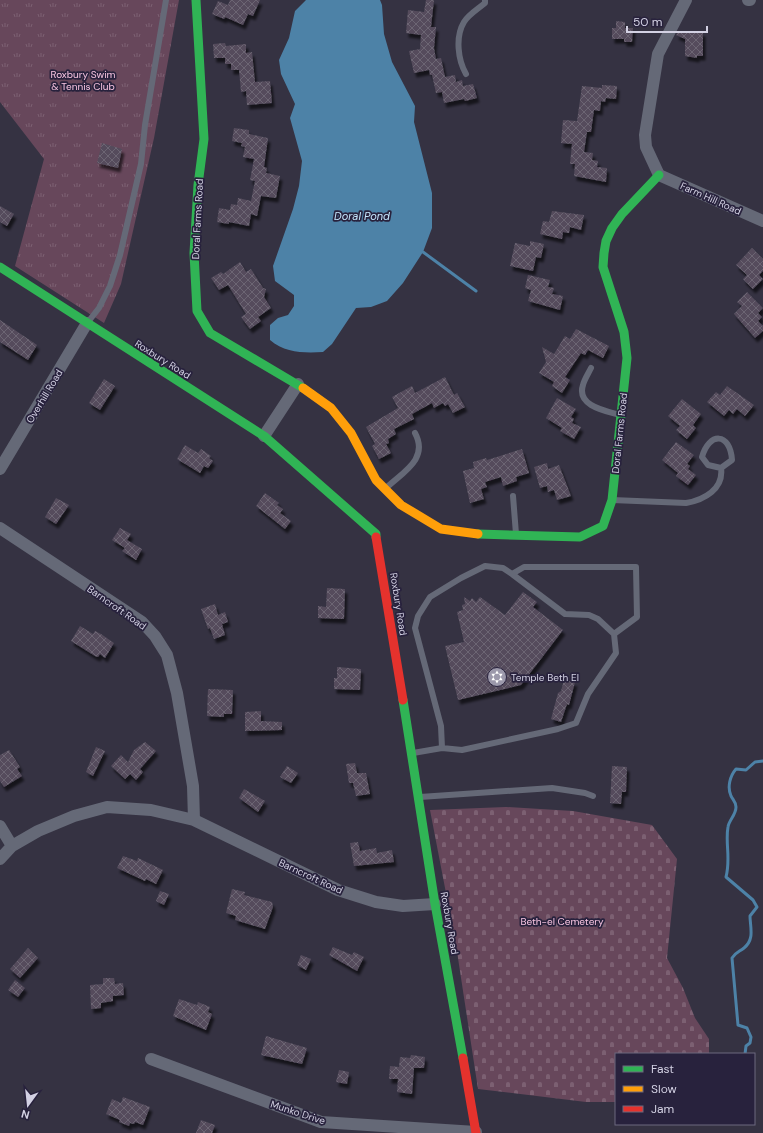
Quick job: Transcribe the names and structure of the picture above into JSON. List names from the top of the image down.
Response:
{
  "streets": {
    "street": [
      "Farm Hill Road",
      "Doral Farms Road",
      "Roxbury Road",
      "Overhill Road",
      "Barncroft Road",
      "Munko Drive"
    ]
  },
  "crossings": [
    ["Farm Hill Road", "Doral Farms Road"],
    ["Roxbury Road", "Overhill Road"],
    ["Roxbury Road", "Barncroft Road"],
    ["Roxbury Road", "Munko Drive"]
  ],
  "water": ["Doral Pond"],
  "parks": ["Roxbury Swim & Tennis Club", "Beth-el Cemetery"],
  "places": {
    "synagogue": ["Temple Beth El"]
  },
  "legend": ["Fast", "Slow", "Jam"],
  "scale_bar": "50 m",
  "north": "bottom"
}
